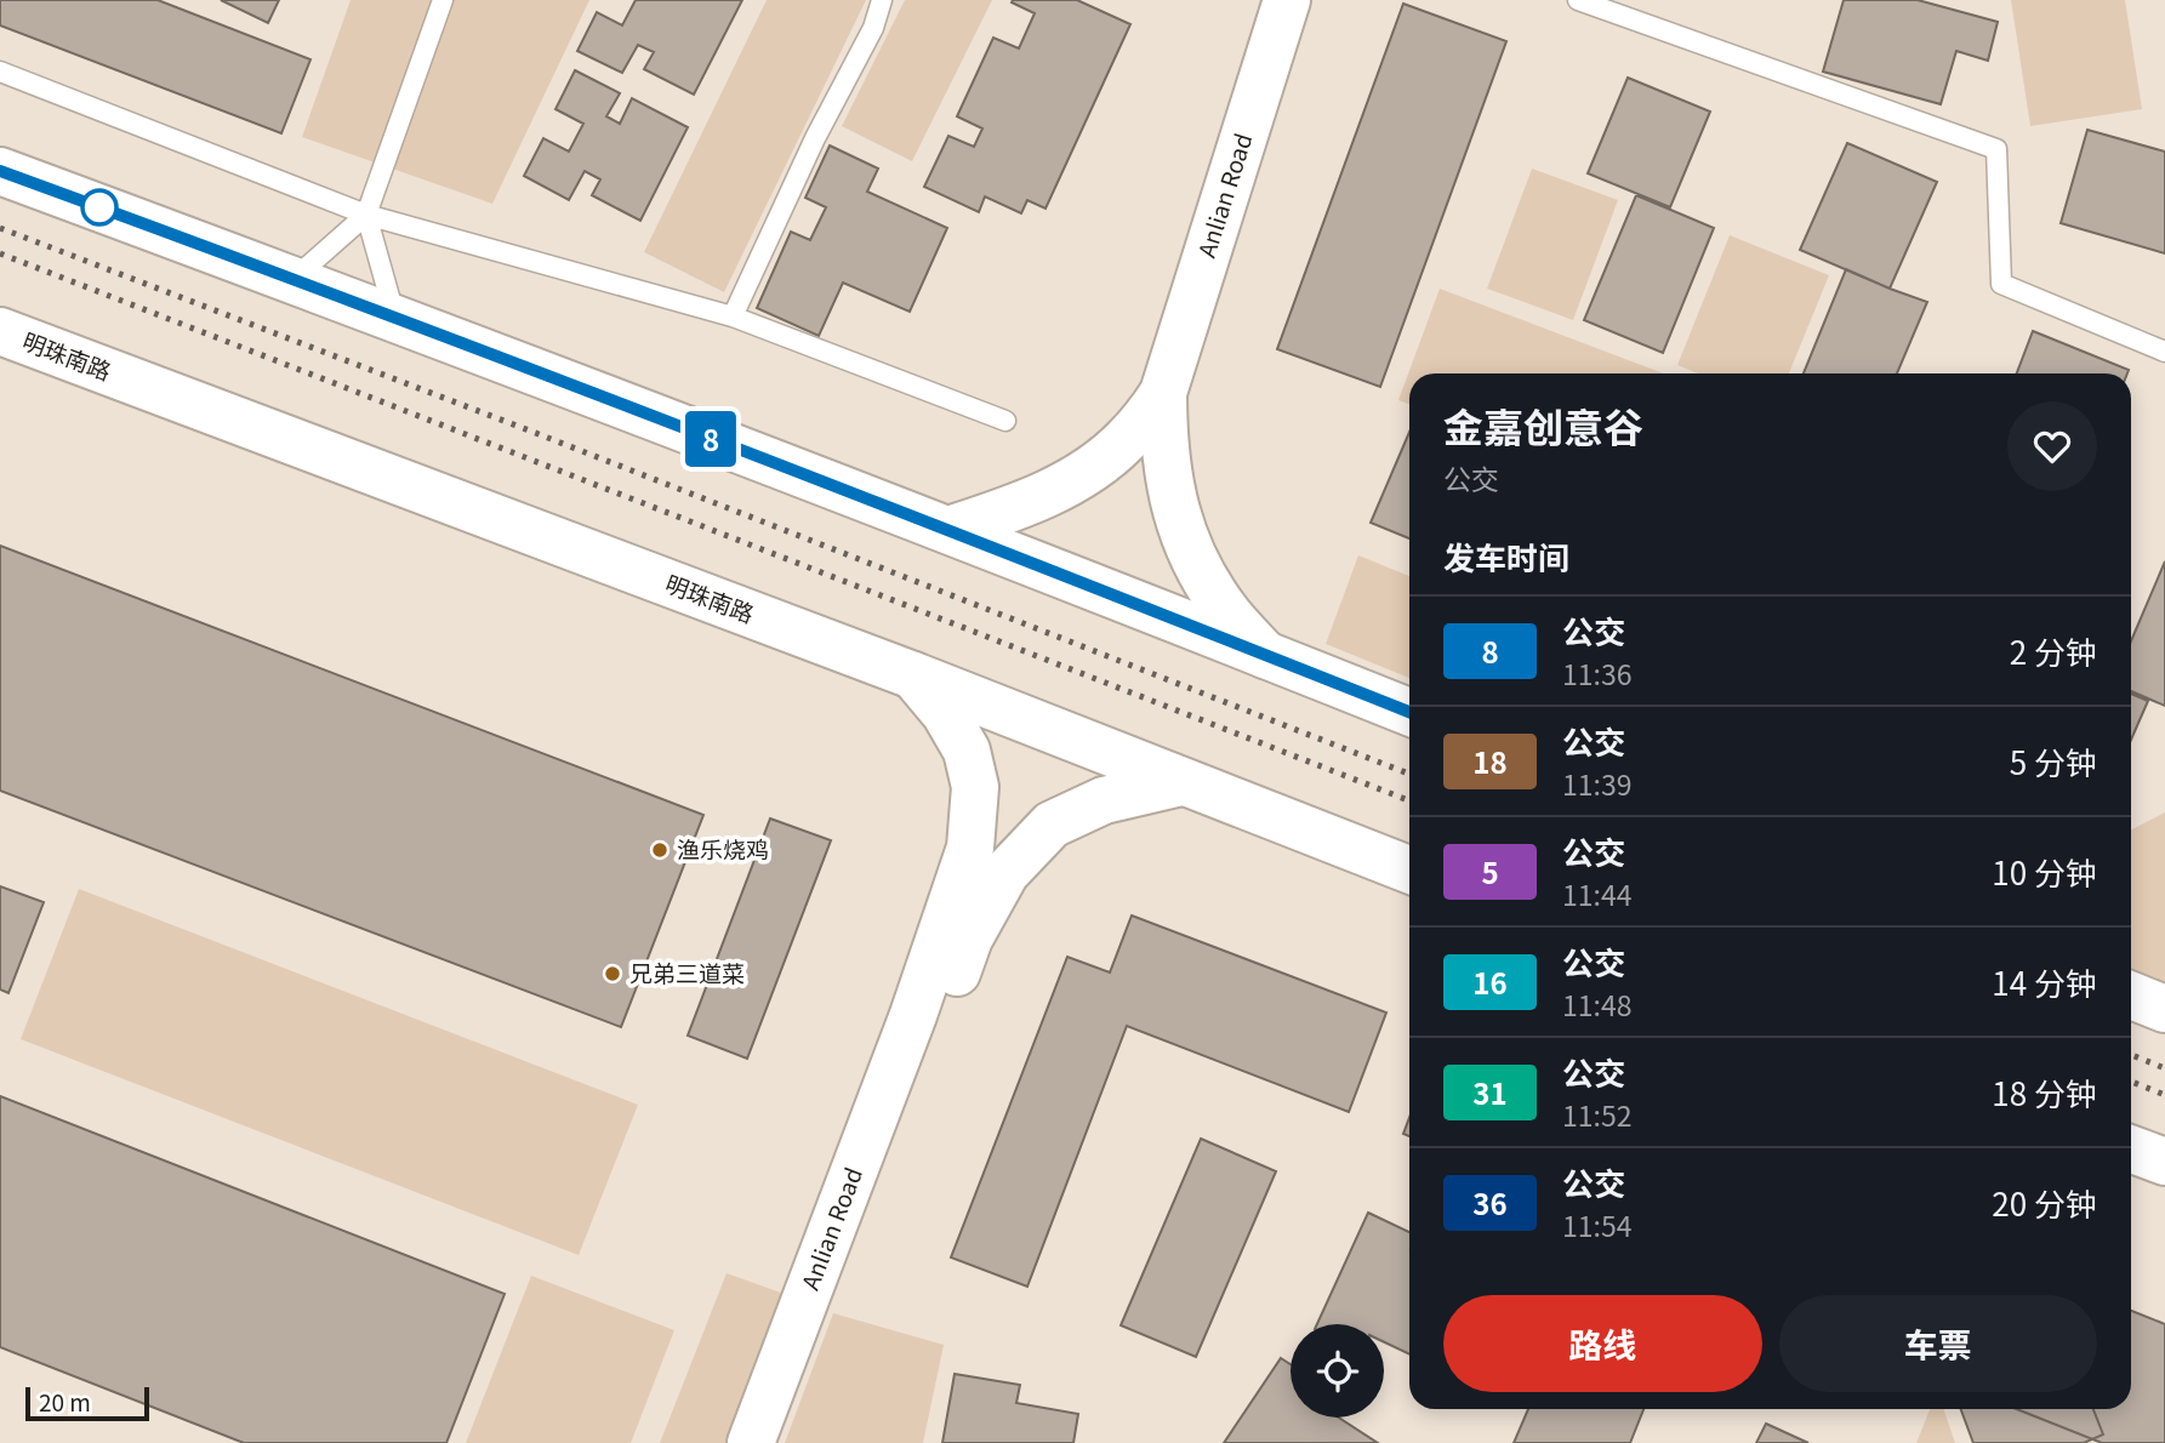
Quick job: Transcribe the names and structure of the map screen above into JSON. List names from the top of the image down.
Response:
{
  "streets": {
    "main road": ["Anlian Road", "明珠南路"]
  },
  "places": ["渔乐烧鸡", "兄弟三道菜"],
  "lines": ["bus line 8"],
  "scale_bar": "20 m",
  "page": {
    "on_map": "8",
    "heading": [
      ["金嘉创意谷", "公交"],
      "发车时间"
    ],
    "list": [
      {
        "mark": "8",
        "name": "公交",
        "note": "11:36",
        "value": "2 分钟"
      },
      {
        "mark": "18",
        "name": "公交",
        "note": "11:39",
        "value": "5 分钟"
      },
      {
        "mark": "5",
        "name": "公交",
        "note": "11:44",
        "value": "10 分钟"
      },
      {
        "mark": "16",
        "name": "公交",
        "note": "11:48",
        "value": "14 分钟"
      },
      {
        "mark": "31",
        "name": "公交",
        "note": "11:52",
        "value": "18 分钟"
      },
      {
        "mark": "36",
        "name": "公交",
        "note": "11:54",
        "value": "20 分钟"
      }
    ],
    "buttons": ["路线", "车票"],
    "scale": "20 m"
  }
}
